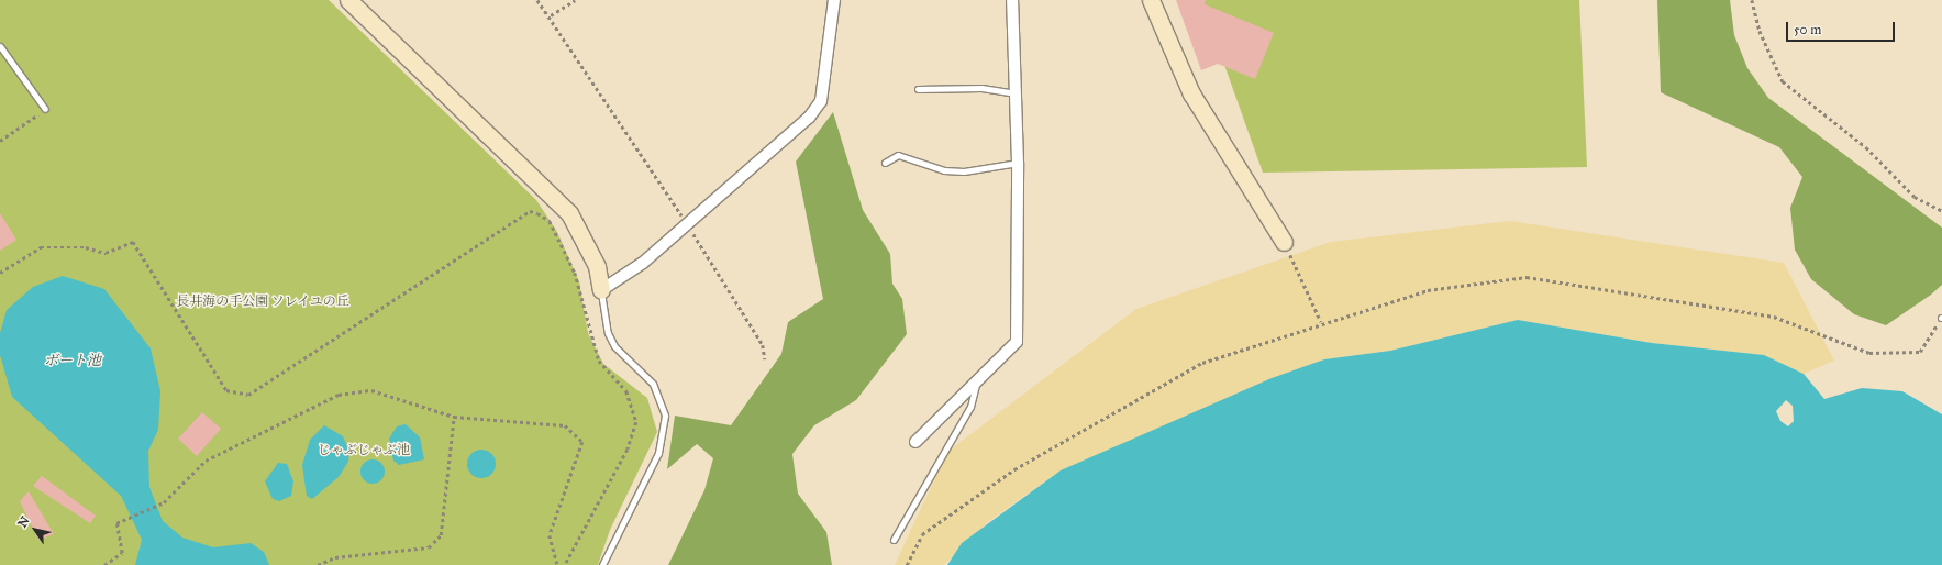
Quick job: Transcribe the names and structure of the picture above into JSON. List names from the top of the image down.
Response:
{
  "water": ["ボート池"],
  "parks": ["長井海の手公園 ソレイユの丘", "じゃぶじゃぶ池"],
  "scale_bar": "50 m",
  "north": "top left"
}
